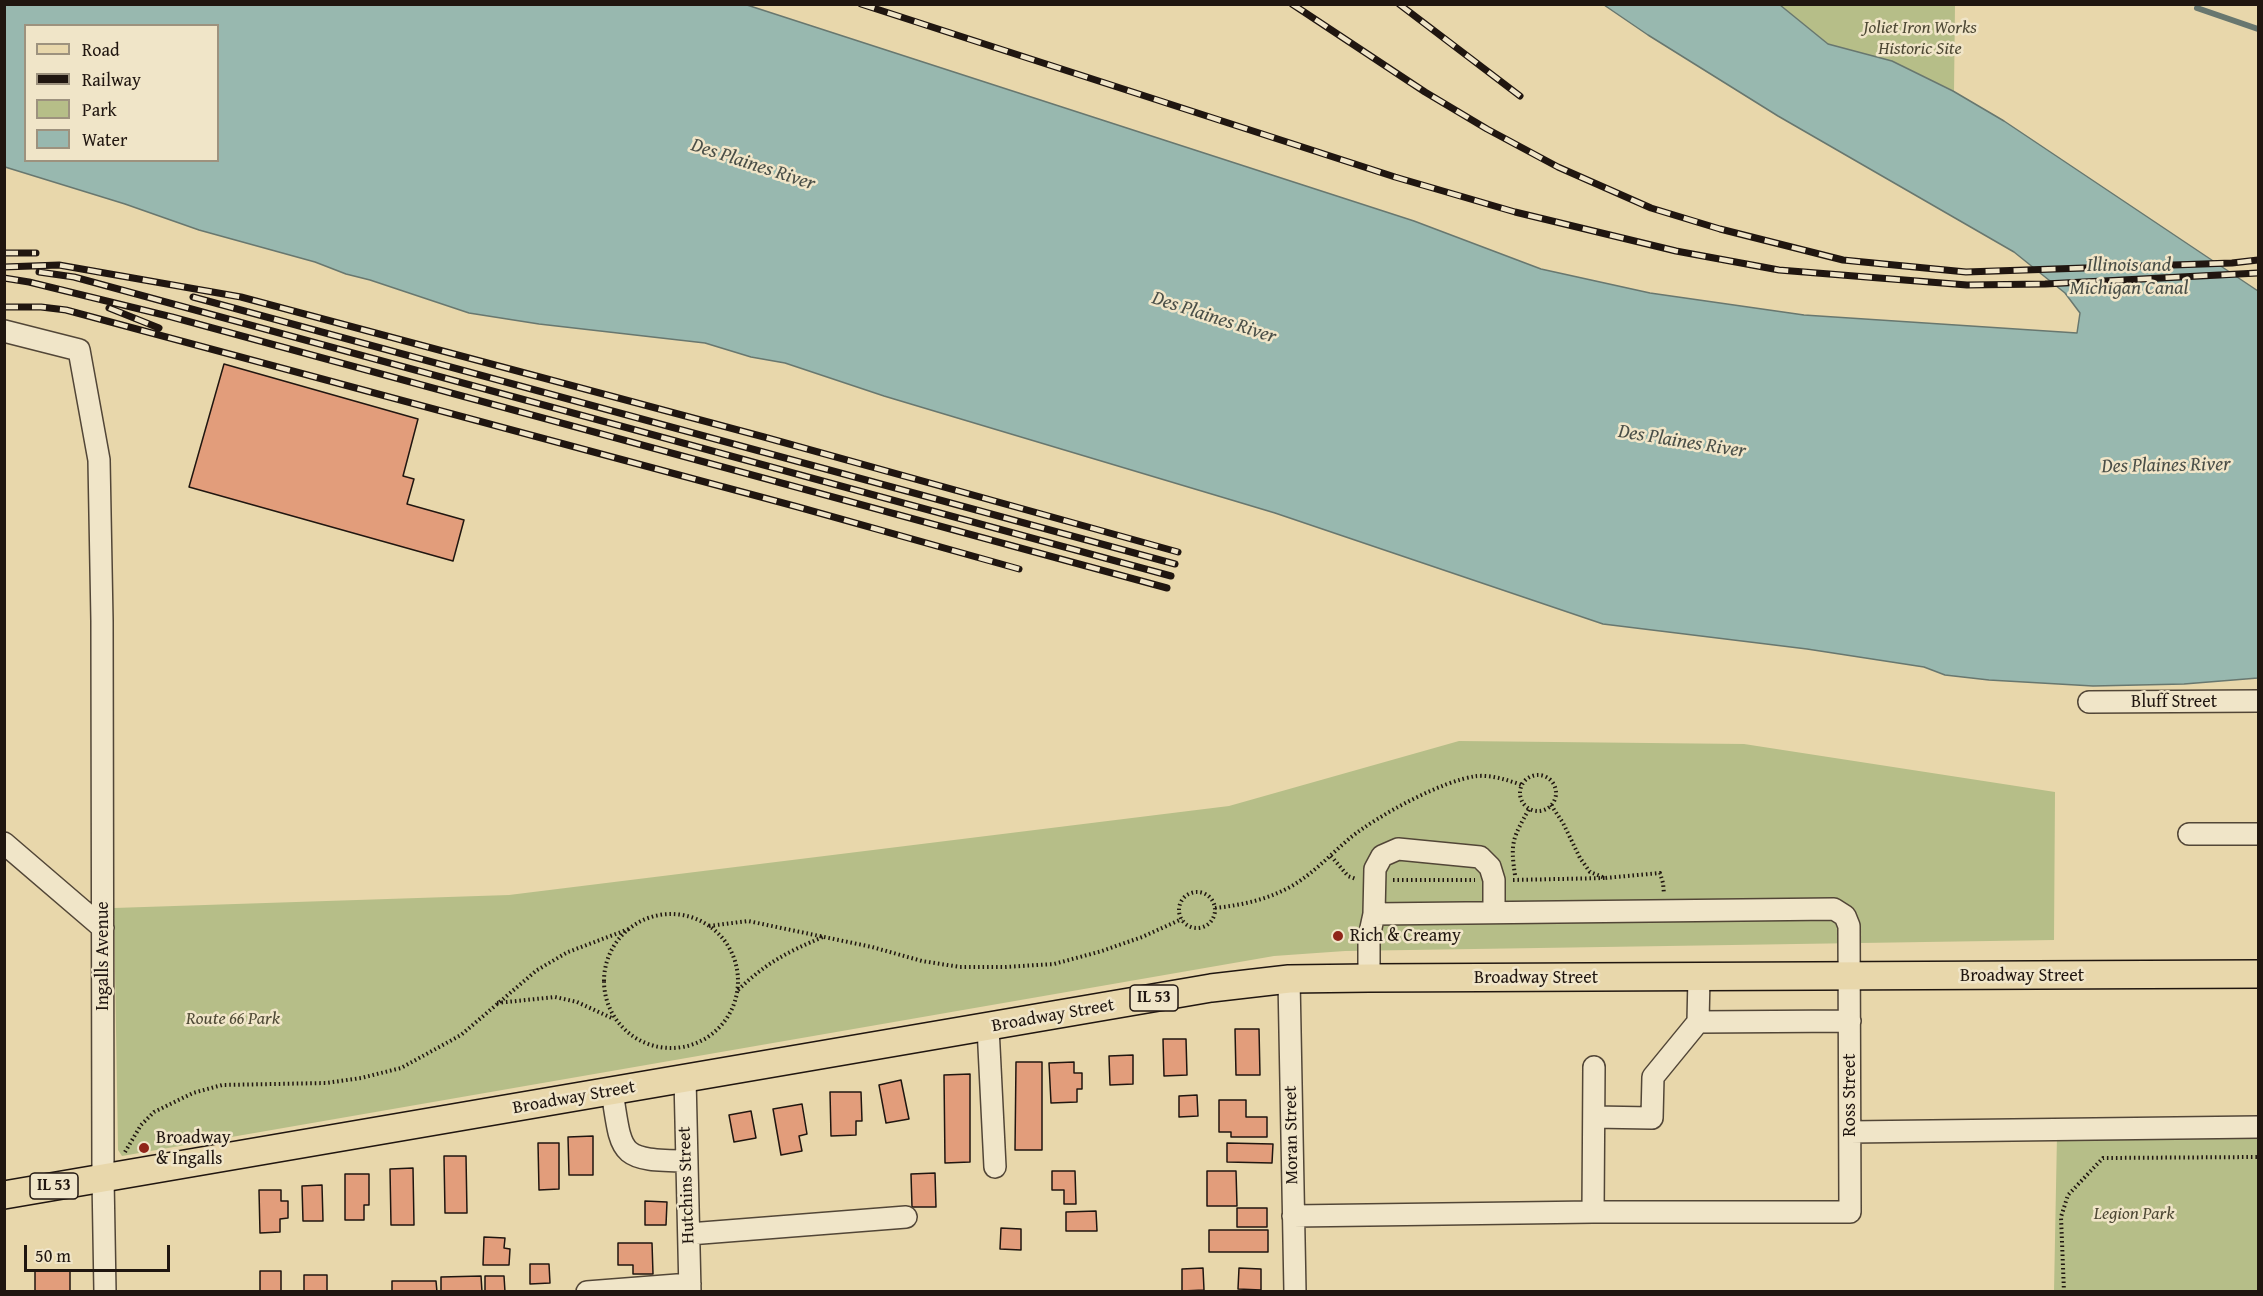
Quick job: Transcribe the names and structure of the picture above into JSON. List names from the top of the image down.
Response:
{
  "streets": {
    "main road": ["Broadway Street", "IL 53"],
    "street": [
      "Bluff Street",
      "Ingalls Avenue",
      "Ross Street",
      "Moran Street",
      "Hutchins Street"
    ]
  },
  "crossings": [
    ["Ingalls Avenue", "Broadway Street"],
    ["Broadway Street", "Ross Street"],
    ["Broadway Street", "Moran Street"],
    ["Broadway Street", "Hutchins Street"]
  ],
  "water": ["Des Plaines River", "Illinois and Michigan Canal"],
  "parks": ["Joliet Iron Works Historic Site", "Route 66 Park", "Legion Park"],
  "places": ["Rich & Creamy", "Broadway & Ingalls"],
  "legend": [
    "Road",
    "Railway",
    "Park",
    "Water"
  ],
  "scale_bar": "50 m"
}
